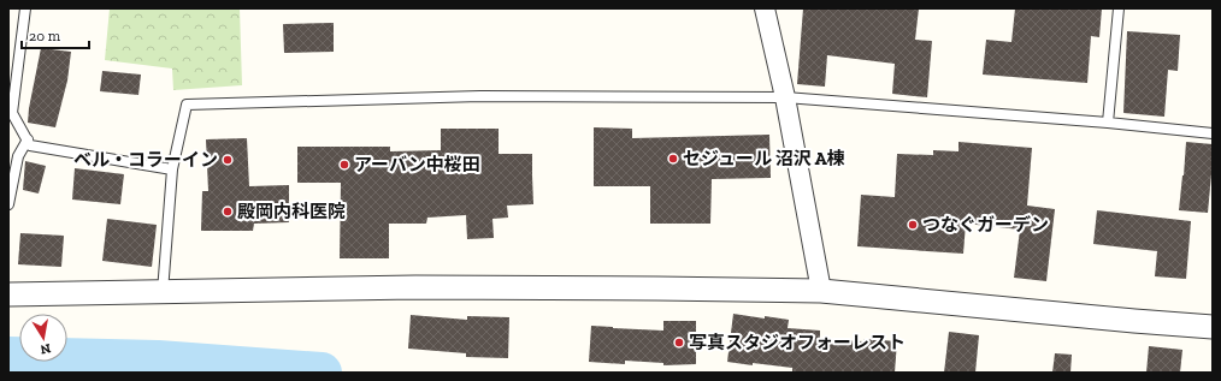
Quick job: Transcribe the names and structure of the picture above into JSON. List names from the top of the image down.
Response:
{
  "places": [
    "セジュール 沼沢 A棟",
    "ベル・コラーイン",
    "アーバン中桜田",
    "殿岡内科医院",
    "つなぐガーデン",
    "写真スタジオフォーレスト"
  ],
  "scale_bar": "20 m",
  "north": "bottom"
}
